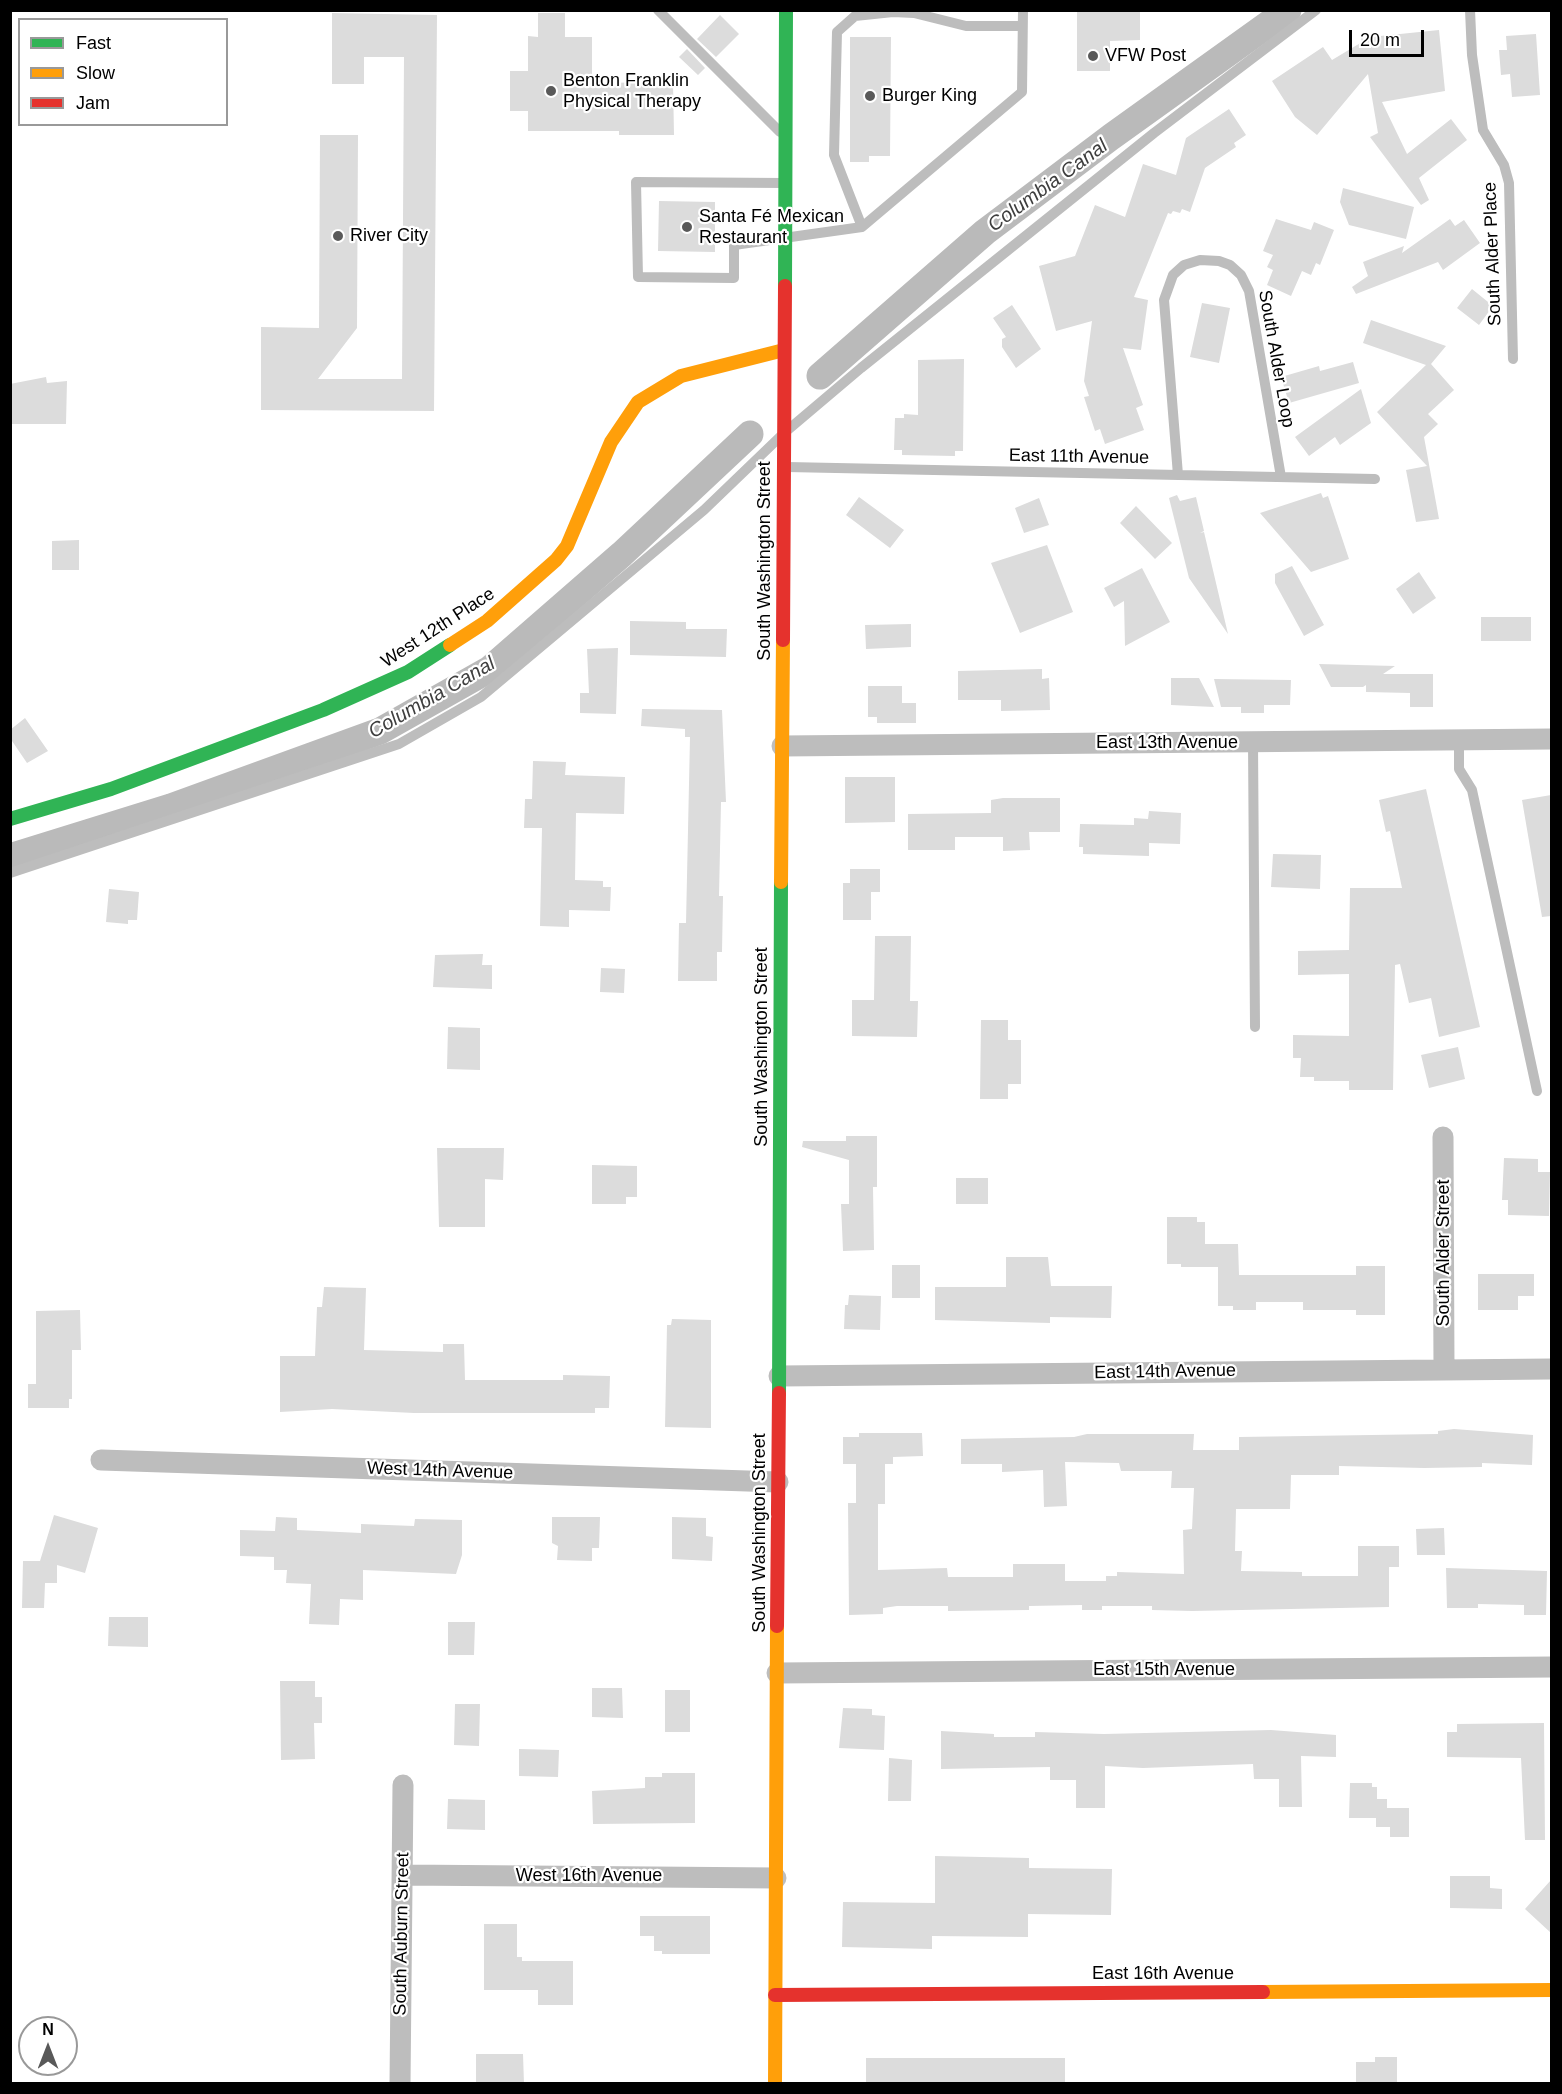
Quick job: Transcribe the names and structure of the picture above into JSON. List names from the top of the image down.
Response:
{
  "streets": {
    "main road": ["South Washington Street", "West 12th Place", "East 16th Avenue"],
    "street": [
      "East 13th Avenue",
      "South Alder Street",
      "East 14th Avenue",
      "West 14th Avenue",
      "East 15th Avenue",
      "West 16th Avenue",
      "South Auburn Street"
    ],
    "lane": ["South Alder Place", "South Alder Loop", "East 11th Avenue"]
  },
  "crossings": [
    ["South Alder Loop", "East 11th Avenue"],
    ["East 11th Avenue", "South Washington Street"],
    ["South Washington Street", "West 12th Place"],
    ["South Washington Street", "East 13th Avenue"],
    ["South Washington Street", "East 14th Avenue"],
    ["South Washington Street", "West 14th Avenue"],
    ["South Washington Street", "East 15th Avenue"],
    ["South Washington Street", "West 16th Avenue"],
    ["South Washington Street", "East 16th Avenue"],
    ["South Alder Street", "East 14th Avenue"],
    ["West 16th Avenue", "South Auburn Street"]
  ],
  "water": ["Columbia Canal"],
  "places": [
    "VFW Post",
    "Benton Franklin Physical Therapy",
    "Burger King",
    "Santa Fé Mexican Restaurant",
    "River City"
  ],
  "legend": ["Fast", "Slow", "Jam"],
  "scale_bar": "20 m",
  "north": "top"
}
